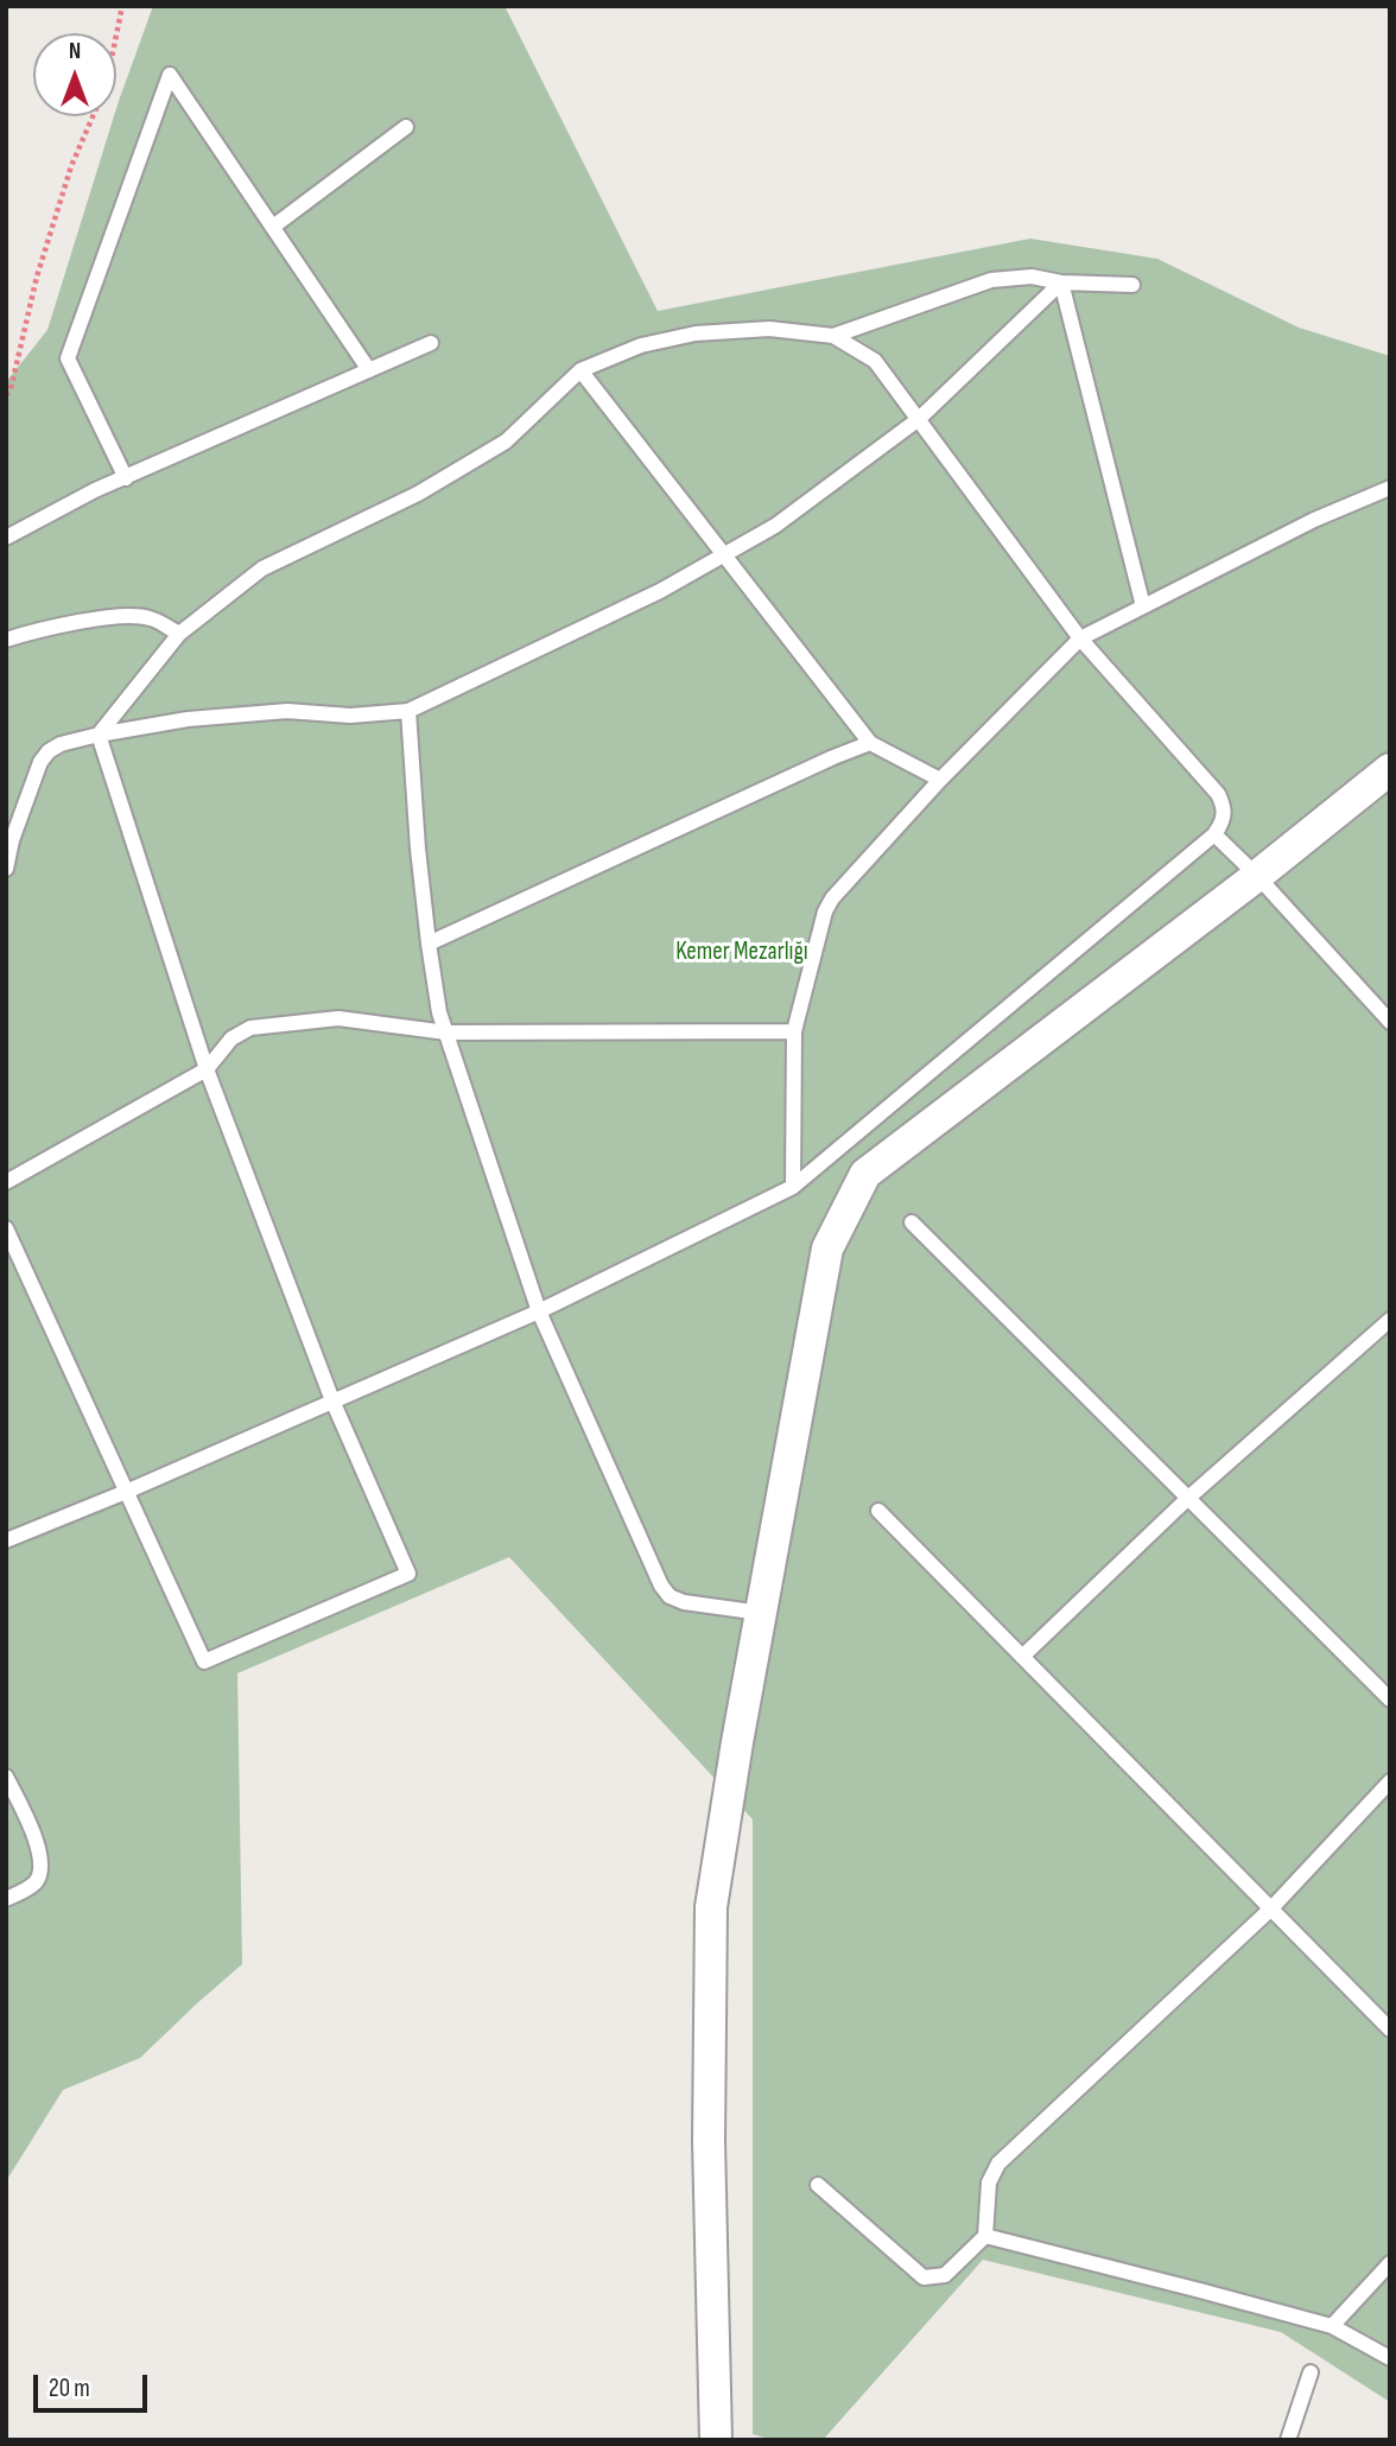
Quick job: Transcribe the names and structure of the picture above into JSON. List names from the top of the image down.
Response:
{
  "parks": ["Kemer Mezarlığı"],
  "scale_bar": "20 m",
  "north": "top"
}
